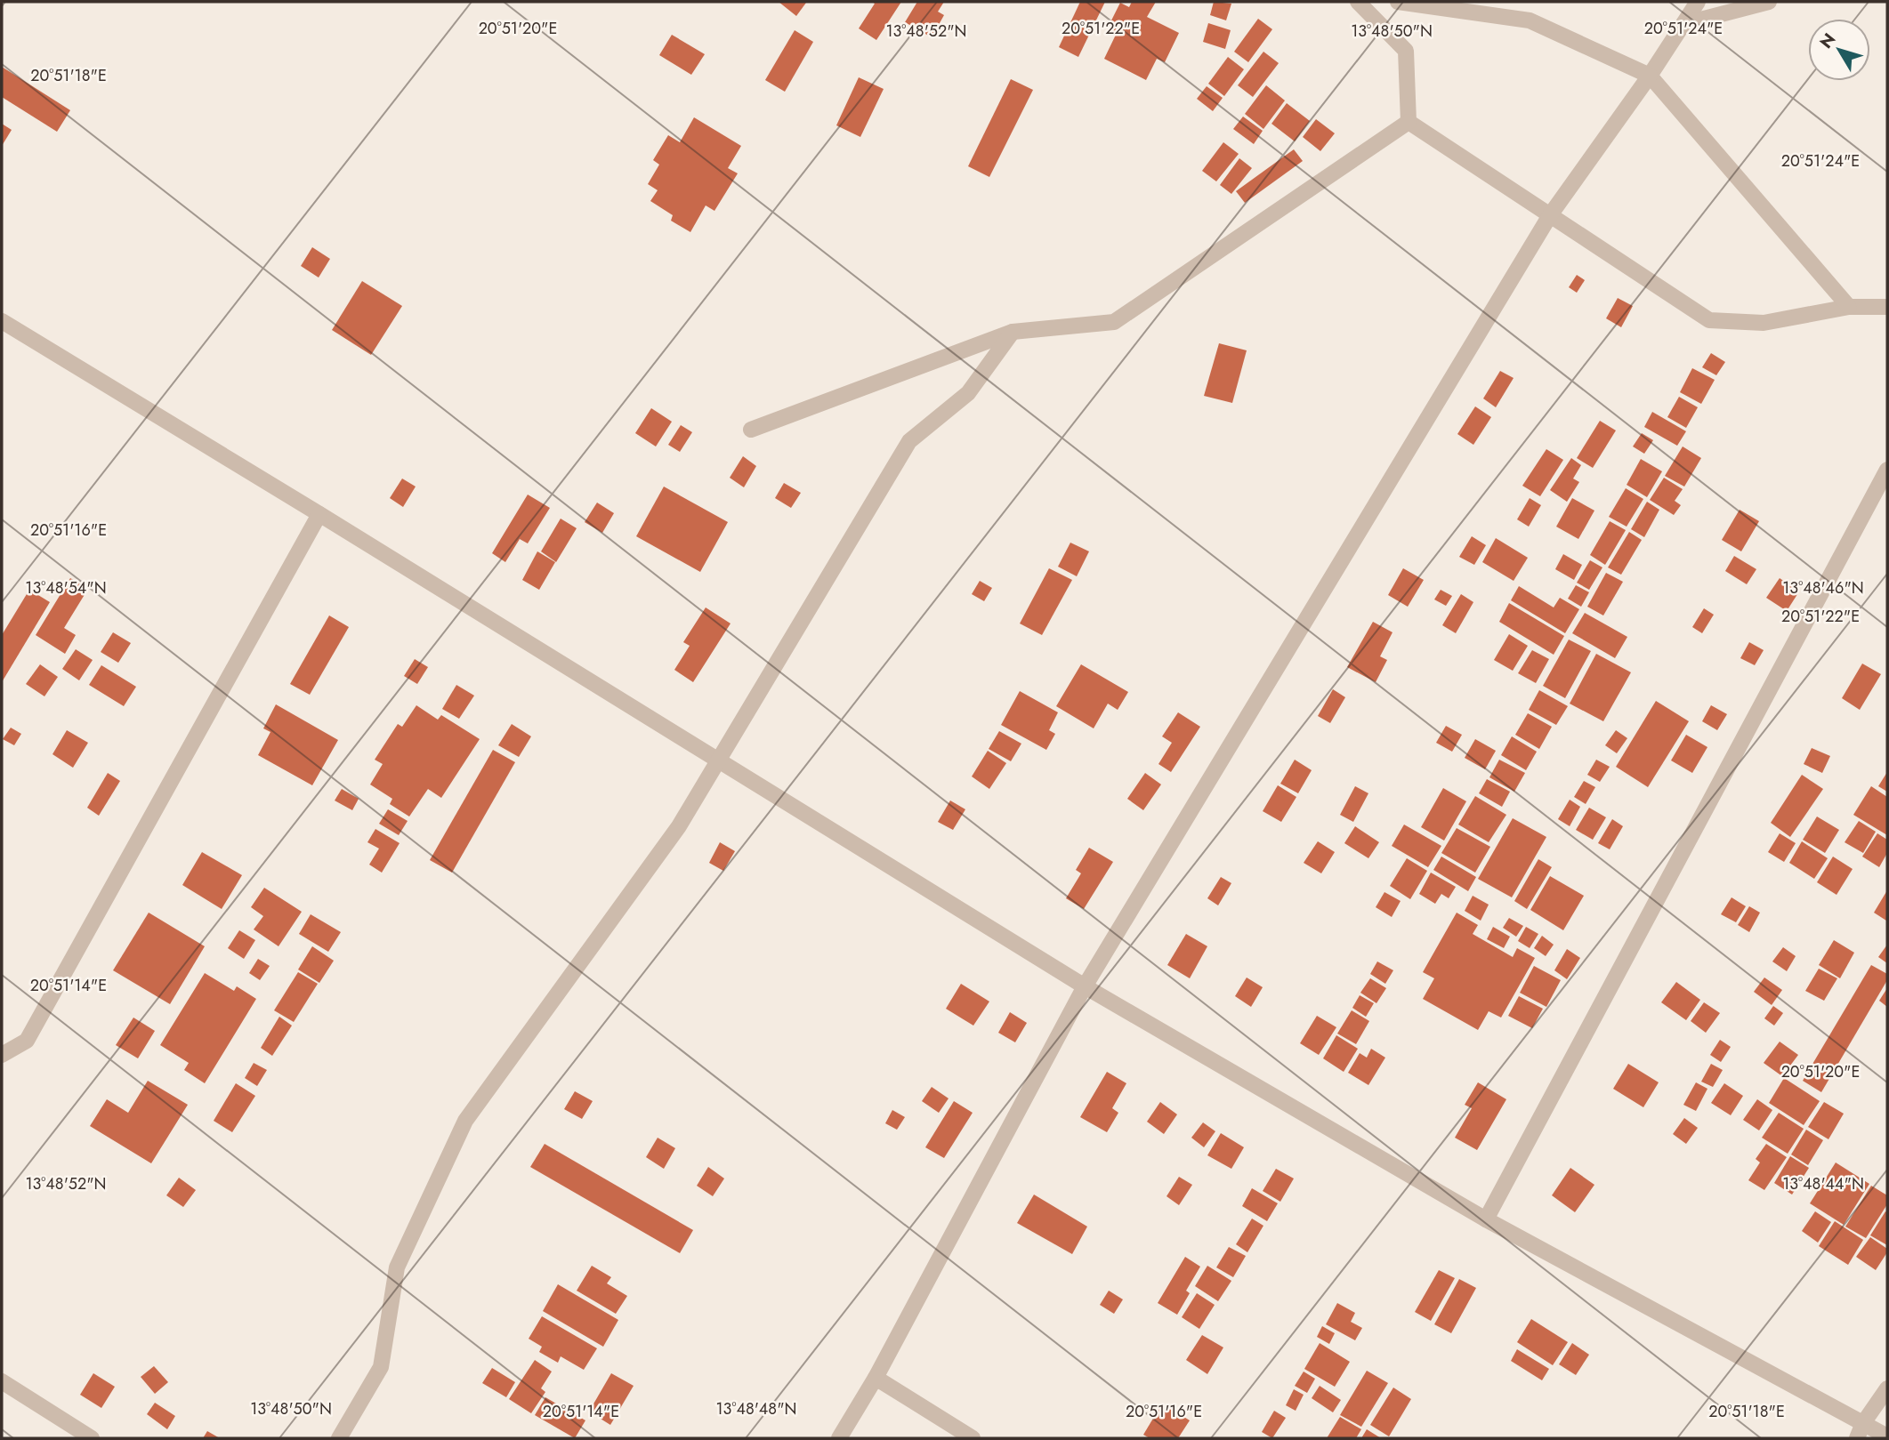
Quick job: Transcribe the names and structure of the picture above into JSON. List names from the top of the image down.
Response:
{
  "north": "top left",
  "coordinates": [
    "20°51'20\"E",
    "20°51'22\"E",
    "20°51'24\"E",
    "13°48'52\"N",
    "13°48'50\"N",
    "20°51'18\"E",
    "20°51'16\"E",
    "13°48'46\"N",
    "13°48'54\"N",
    "20°51'14\"E",
    "13°48'44\"N",
    "13°48'48\"N"
  ]
}
